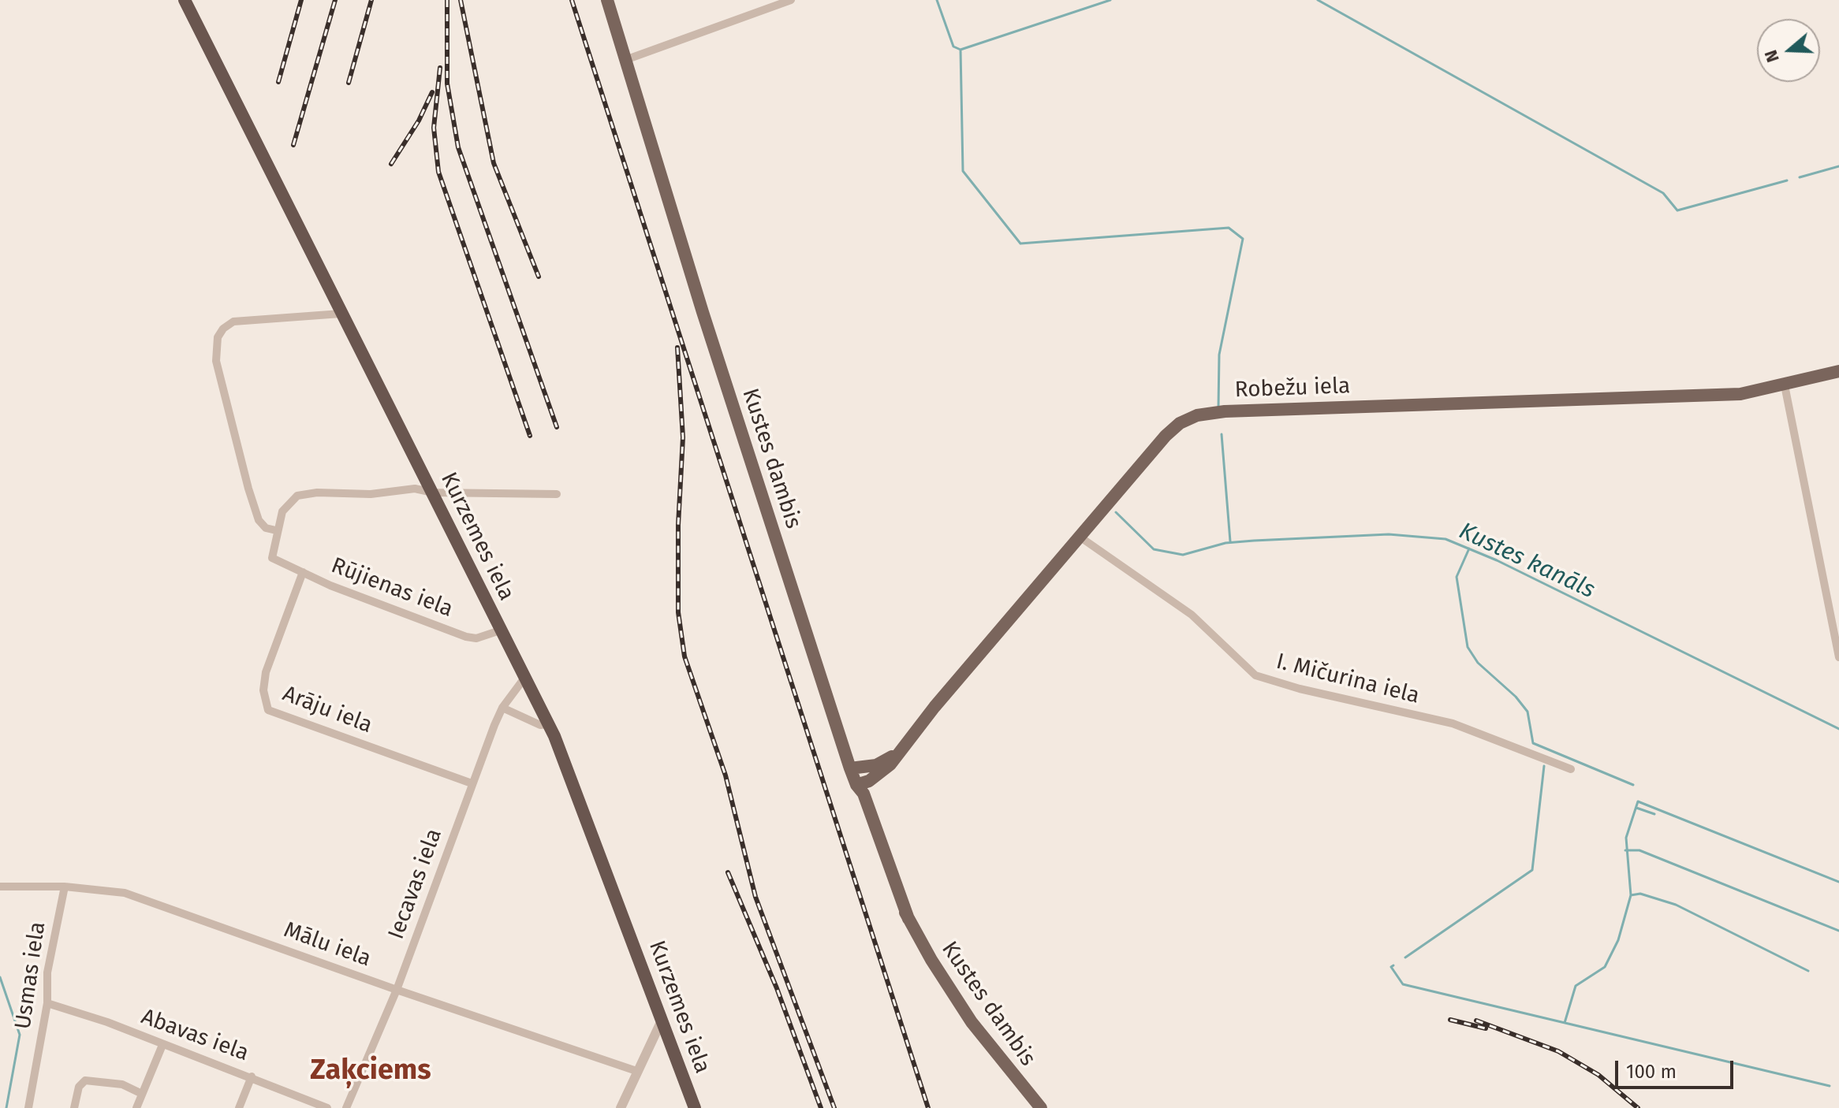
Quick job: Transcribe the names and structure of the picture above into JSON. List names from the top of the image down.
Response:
{
  "streets": {
    "highway": ["Kurzemes iela"],
    "main road": ["Robežu iela", "Kustes dambis"],
    "street": [
      "Rūjienas iela",
      "I. Mičurina iela",
      "Arāju iela",
      "Iecavas iela",
      "Mālu iela",
      "Usmas iela",
      "Abavas iela"
    ]
  },
  "crossings": [
    ["Robežu iela", "Kustes dambis"],
    ["Robežu iela", "I. Mičurina iela"],
    ["Kurzemes iela", "Rūjienas iela"],
    ["Kurzemes iela", "Iecavas iela"],
    ["Rūjienas iela", "Arāju iela"],
    ["Arāju iela", "Iecavas iela"],
    ["Iecavas iela", "Mālu iela"],
    ["Mālu iela", "Usmas iela"],
    ["Usmas iela", "Abavas iela"]
  ],
  "districts": ["Zaķciems"],
  "water": ["Kustes kanāls"],
  "scale_bar": "100 m",
  "north": "left"
}
